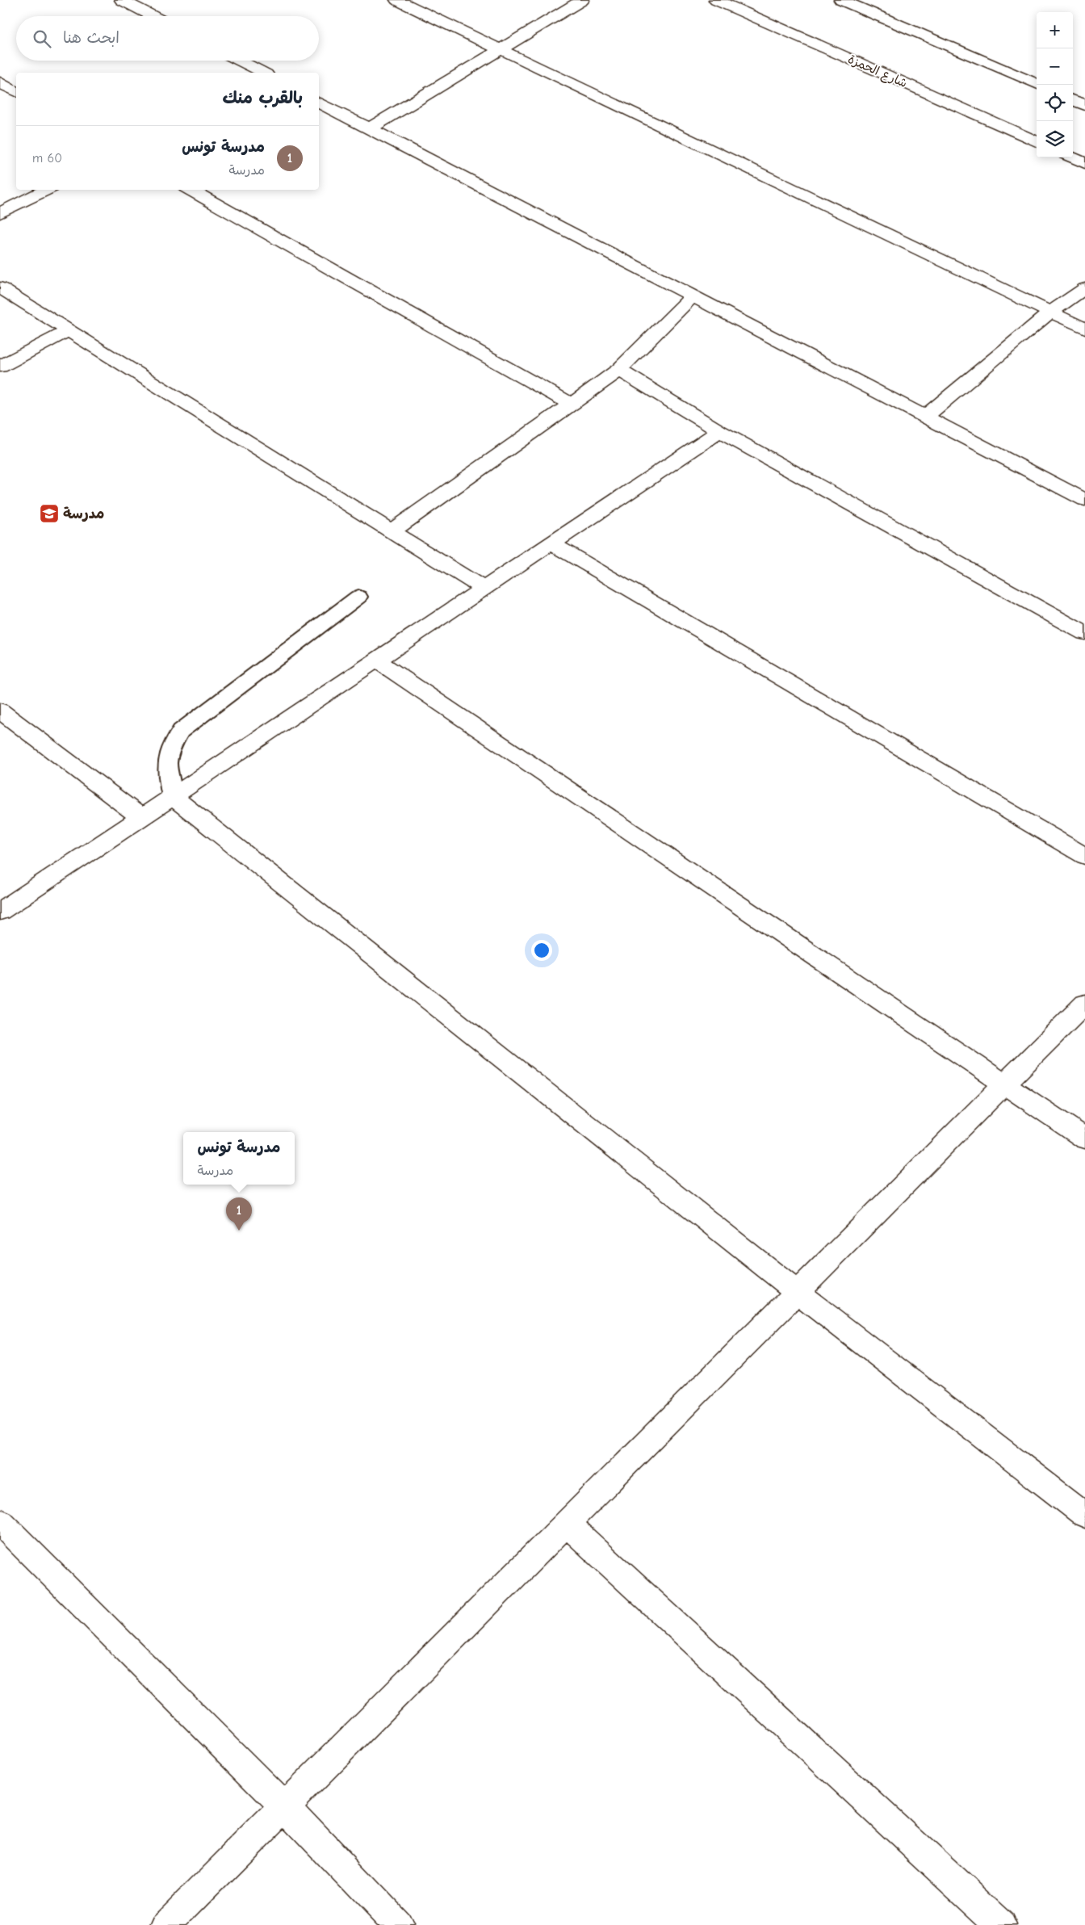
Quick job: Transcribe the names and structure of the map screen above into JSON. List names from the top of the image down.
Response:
{
  "streets": {
    "street": ["شارع الحمزة"]
  },
  "places": {
    "school or university": ["مدرسة"]
  },
  "page": {
    "map_buttons": ["+", "−"],
    "search": "ابحث هنا",
    "heading": "بالقرب منك",
    "list": [
      {
        "mark": "1",
        "name": "مدرسة تونس",
        "note": "مدرسة",
        "value": "60 m"
      }
    ],
    "popup": ["مدرسة تونس", "مدرسة"],
    "pins": "1"
  }
}
